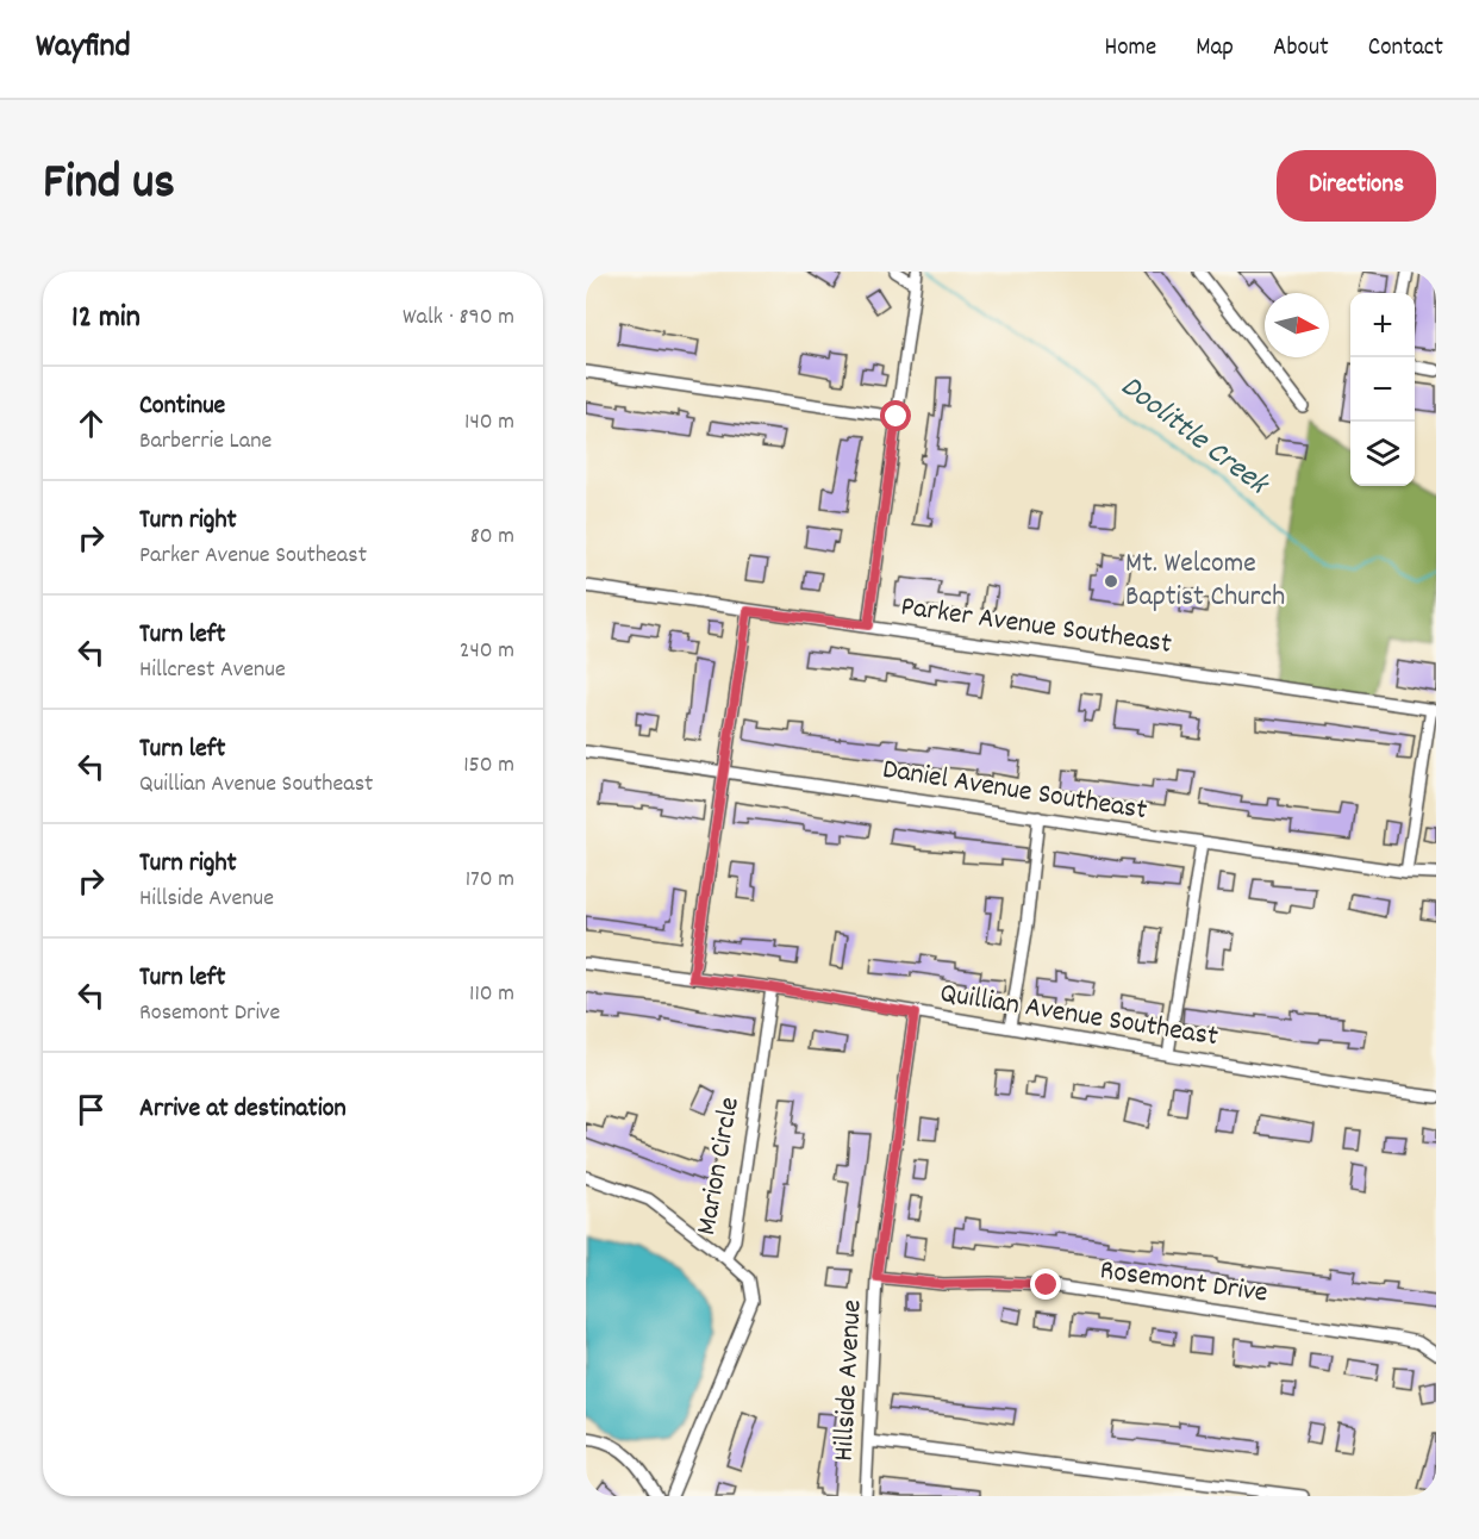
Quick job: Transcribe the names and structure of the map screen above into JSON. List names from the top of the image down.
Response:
{
  "streets": {
    "street": [
      "Parker Avenue Southeast",
      "Daniel Avenue Southeast",
      "Quillian Avenue Southeast",
      "Marion Circle",
      "Rosemont Drive",
      "Hillside Avenue"
    ]
  },
  "crossings": [
    ["Quillian Avenue Southeast", "Marion Circle"],
    ["Quillian Avenue Southeast", "Hillside Avenue"],
    ["Rosemont Drive", "Hillside Avenue"]
  ],
  "water": ["Doolittle Creek"],
  "places": ["Mt. Welcome Baptist Church"],
  "north": "right",
  "page": {
    "header": "Wayfind",
    "nav": [
      "Home",
      "Map",
      "About",
      "Contact"
    ],
    "title": "Find us",
    "buttons": "Directions",
    "heading": ["12 min", "Walk · 890 m"],
    "map_buttons": ["+", "−"],
    "list": [
      ["Continue", "Barberrie Lane", "140 m"],
      ["Turn right", "Parker Avenue Southeast", "80 m"],
      ["Turn left", "Hillcrest Avenue", "240 m"],
      ["Turn left", "Quillian Avenue Southeast", "150 m"],
      ["Turn right", "Hillside Avenue", "170 m"],
      ["Turn left", "Rosemont Drive", "110 m"],
      "Arrive at destination"
    ]
  }
}
